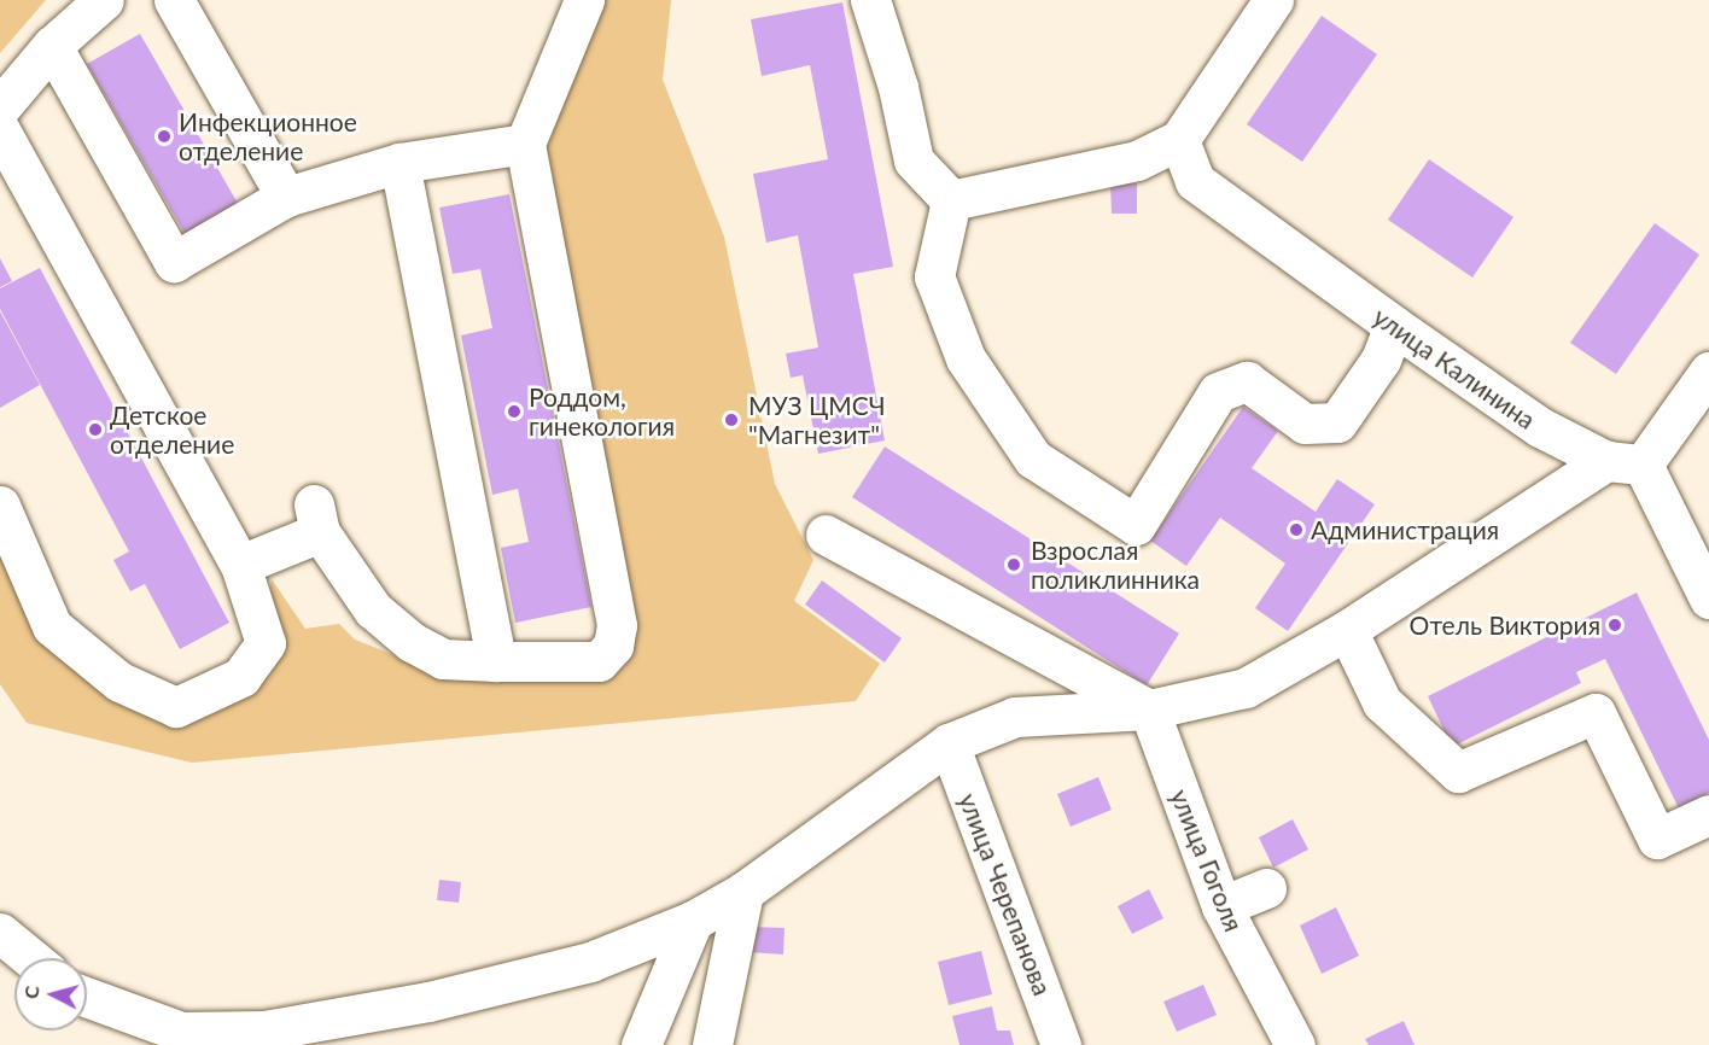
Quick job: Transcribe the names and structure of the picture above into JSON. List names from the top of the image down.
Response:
{
  "streets": {
    "street": ["улица Калинина", "улица Гоголя", "улица Черепанова"]
  },
  "places": [
    "Инфекционное отделение",
    "Роддом, гинекология",
    "МУЗ ЦМСЧ \"Магнезит\"",
    "Детское отделение",
    "Администрация",
    "Взрослая поликлинника",
    "Отель Виктория"
  ],
  "north": "left"
}
